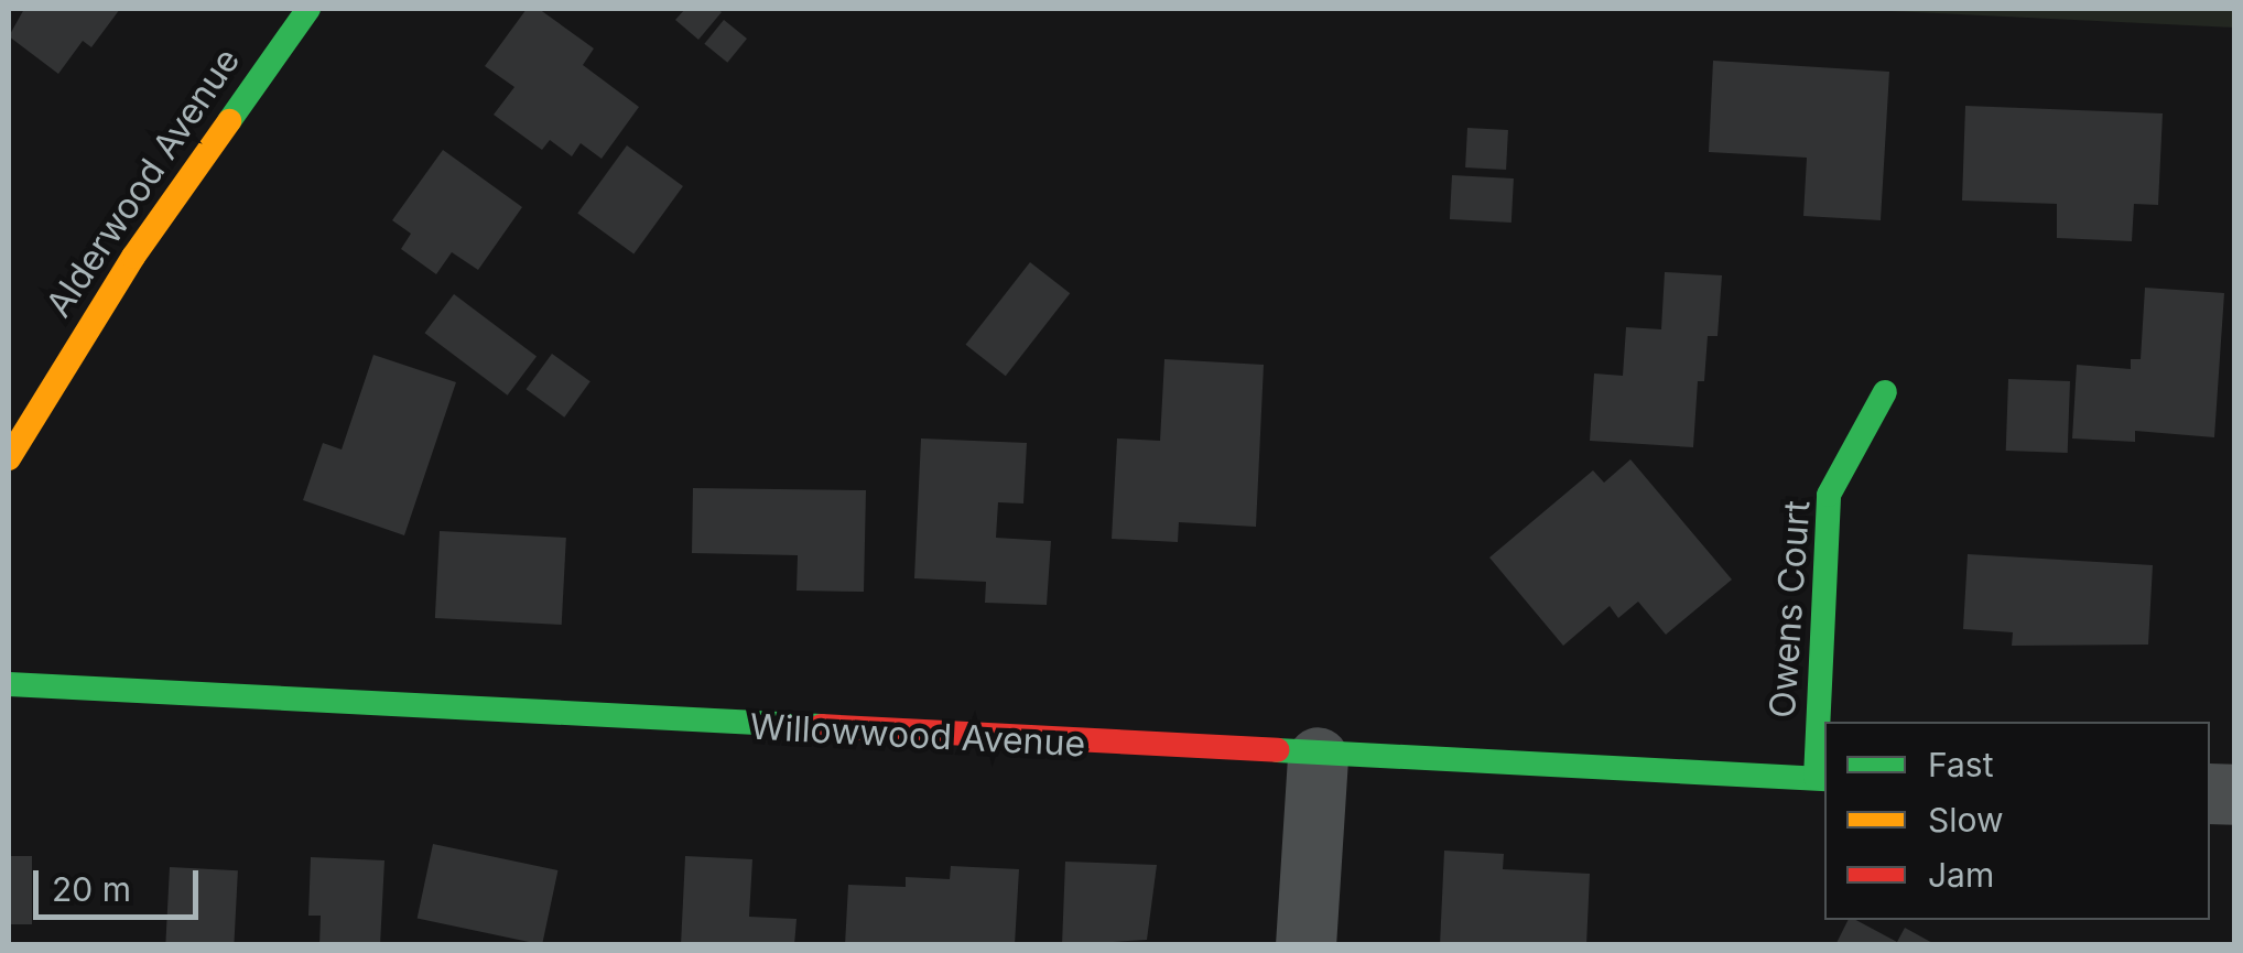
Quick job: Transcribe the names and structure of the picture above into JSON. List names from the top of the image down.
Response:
{
  "streets": {
    "street": ["Alderwood Avenue", "Owens Court", "Willowwood Avenue"]
  },
  "crossings": [
    ["Owens Court", "Willowwood Avenue"]
  ],
  "legend": ["Fast", "Slow", "Jam"],
  "scale_bar": "20 m"
}
